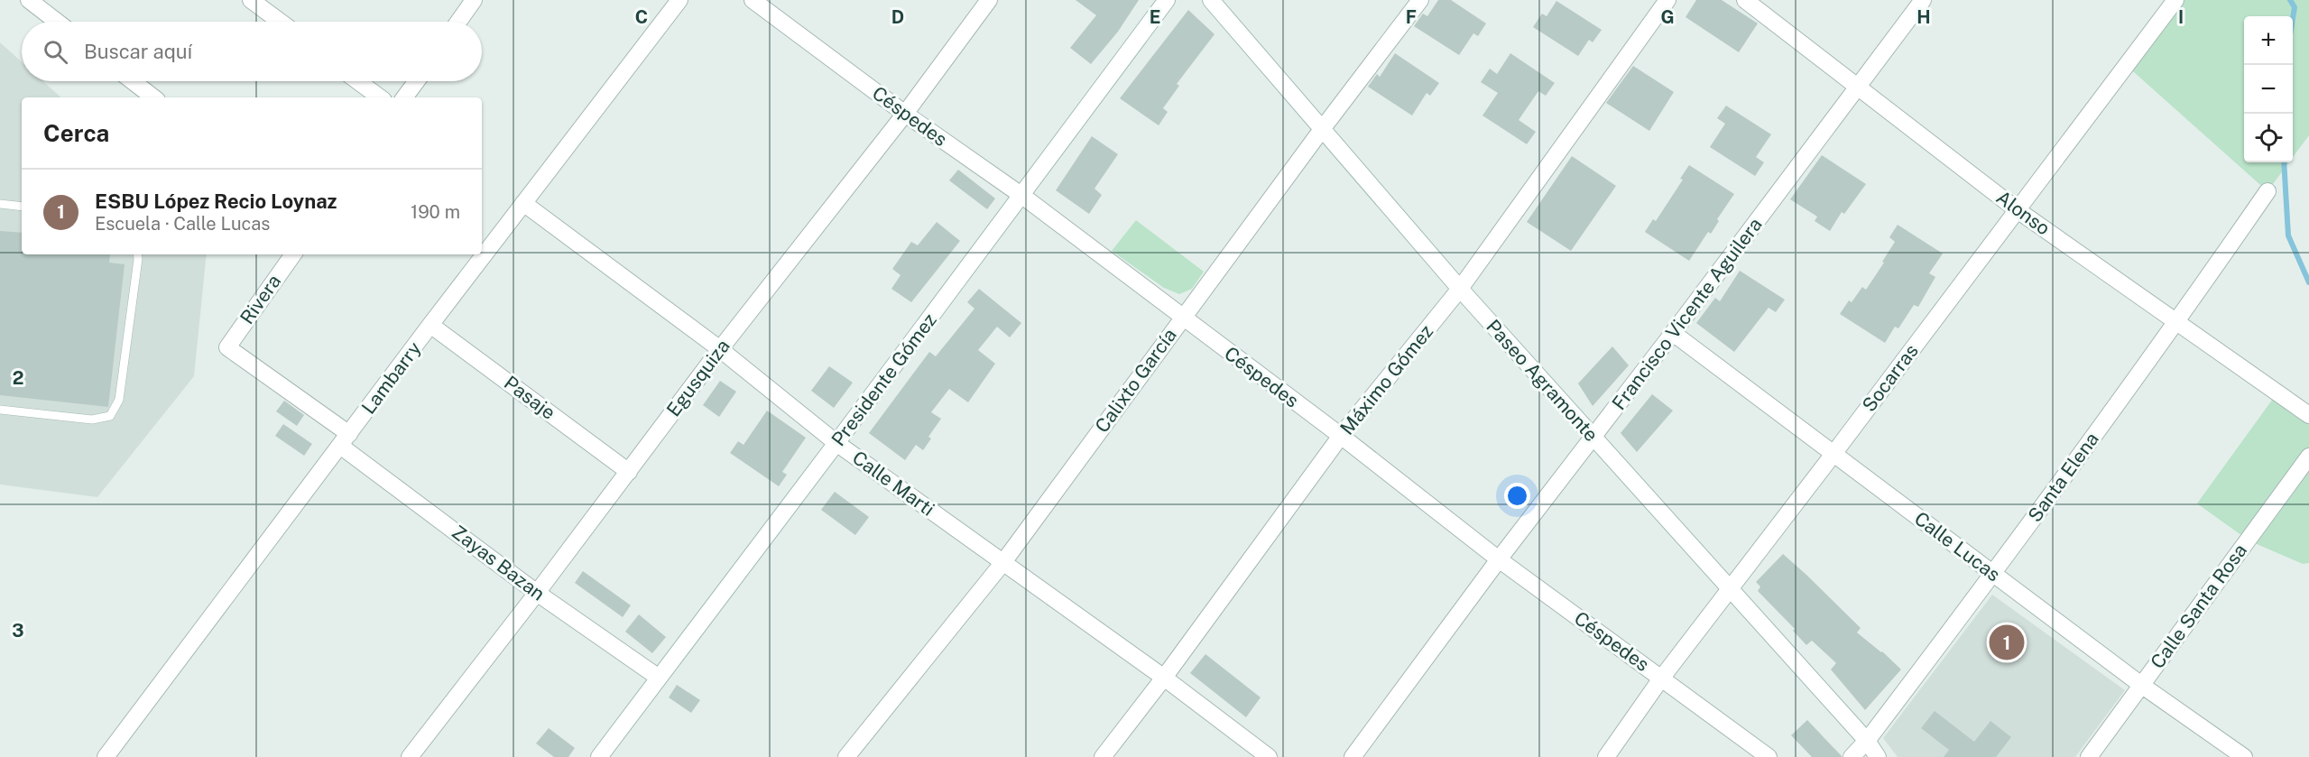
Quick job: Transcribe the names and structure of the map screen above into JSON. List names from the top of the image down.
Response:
{
  "streets": {
    "street": [
      "Céspedes",
      "Alonso",
      "Rivera",
      "Francisco Vicente Aguilera",
      "Lambarry",
      "Egusquiza",
      "Socarras",
      "Presidente Gómez",
      "Máximo Gómez",
      "Calixto García",
      "Paseo Agramonte",
      "Pasaje",
      "Santa Elena",
      "Calle Marti",
      "Calle Lucas",
      "Zayas Bazan",
      "Calle Santa Rosa"
    ]
  },
  "crossings": [
    ["Céspedes", "Francisco Vicente Aguilera"],
    ["Céspedes", "Egusquiza"],
    ["Céspedes", "Socarras"],
    ["Céspedes", "Presidente Gómez"],
    ["Céspedes", "Máximo Gómez"],
    ["Céspedes", "Calixto García"],
    ["Alonso", "Francisco Vicente Aguilera"],
    ["Alonso", "Socarras"],
    ["Alonso", "Santa Elena"],
    ["Rivera", "Zayas Bazan"],
    ["Francisco Vicente Aguilera", "Paseo Agramonte"],
    ["Francisco Vicente Aguilera", "Calle Lucas"],
    ["Lambarry", "Pasaje"],
    ["Lambarry", "Calle Marti"],
    ["Lambarry", "Zayas Bazan"],
    ["Egusquiza", "Pasaje"],
    ["Egusquiza", "Calle Marti"],
    ["Egusquiza", "Zayas Bazan"],
    ["Socarras", "Paseo Agramonte"],
    ["Socarras", "Calle Lucas"],
    ["Presidente Gómez", "Calle Marti"],
    ["Presidente Gómez", "Zayas Bazan"],
    ["Máximo Gómez", "Paseo Agramonte"],
    ["Máximo Gómez", "Calle Marti"],
    ["Calixto García", "Paseo Agramonte"],
    ["Calixto García", "Calle Marti"],
    ["Paseo Agramonte", "Santa Elena"],
    ["Santa Elena", "Calle Lucas"],
    ["Calle Lucas", "Calle Santa Rosa"]
  ],
  "page": {
    "map_buttons": ["+", "−"],
    "search": "Buscar aquí",
    "heading": "Cerca",
    "list": [
      {
        "mark": "1",
        "name": "ESBU López Recio Loynaz",
        "note": "Escuela · Calle Lucas",
        "value": "190 m"
      }
    ],
    "pins": "1"
  },
  "grid": {
    "columns": [
      "C",
      "D",
      "E",
      "F",
      "G",
      "H",
      "I"
    ],
    "rows": ["2", "3"]
  }
}
